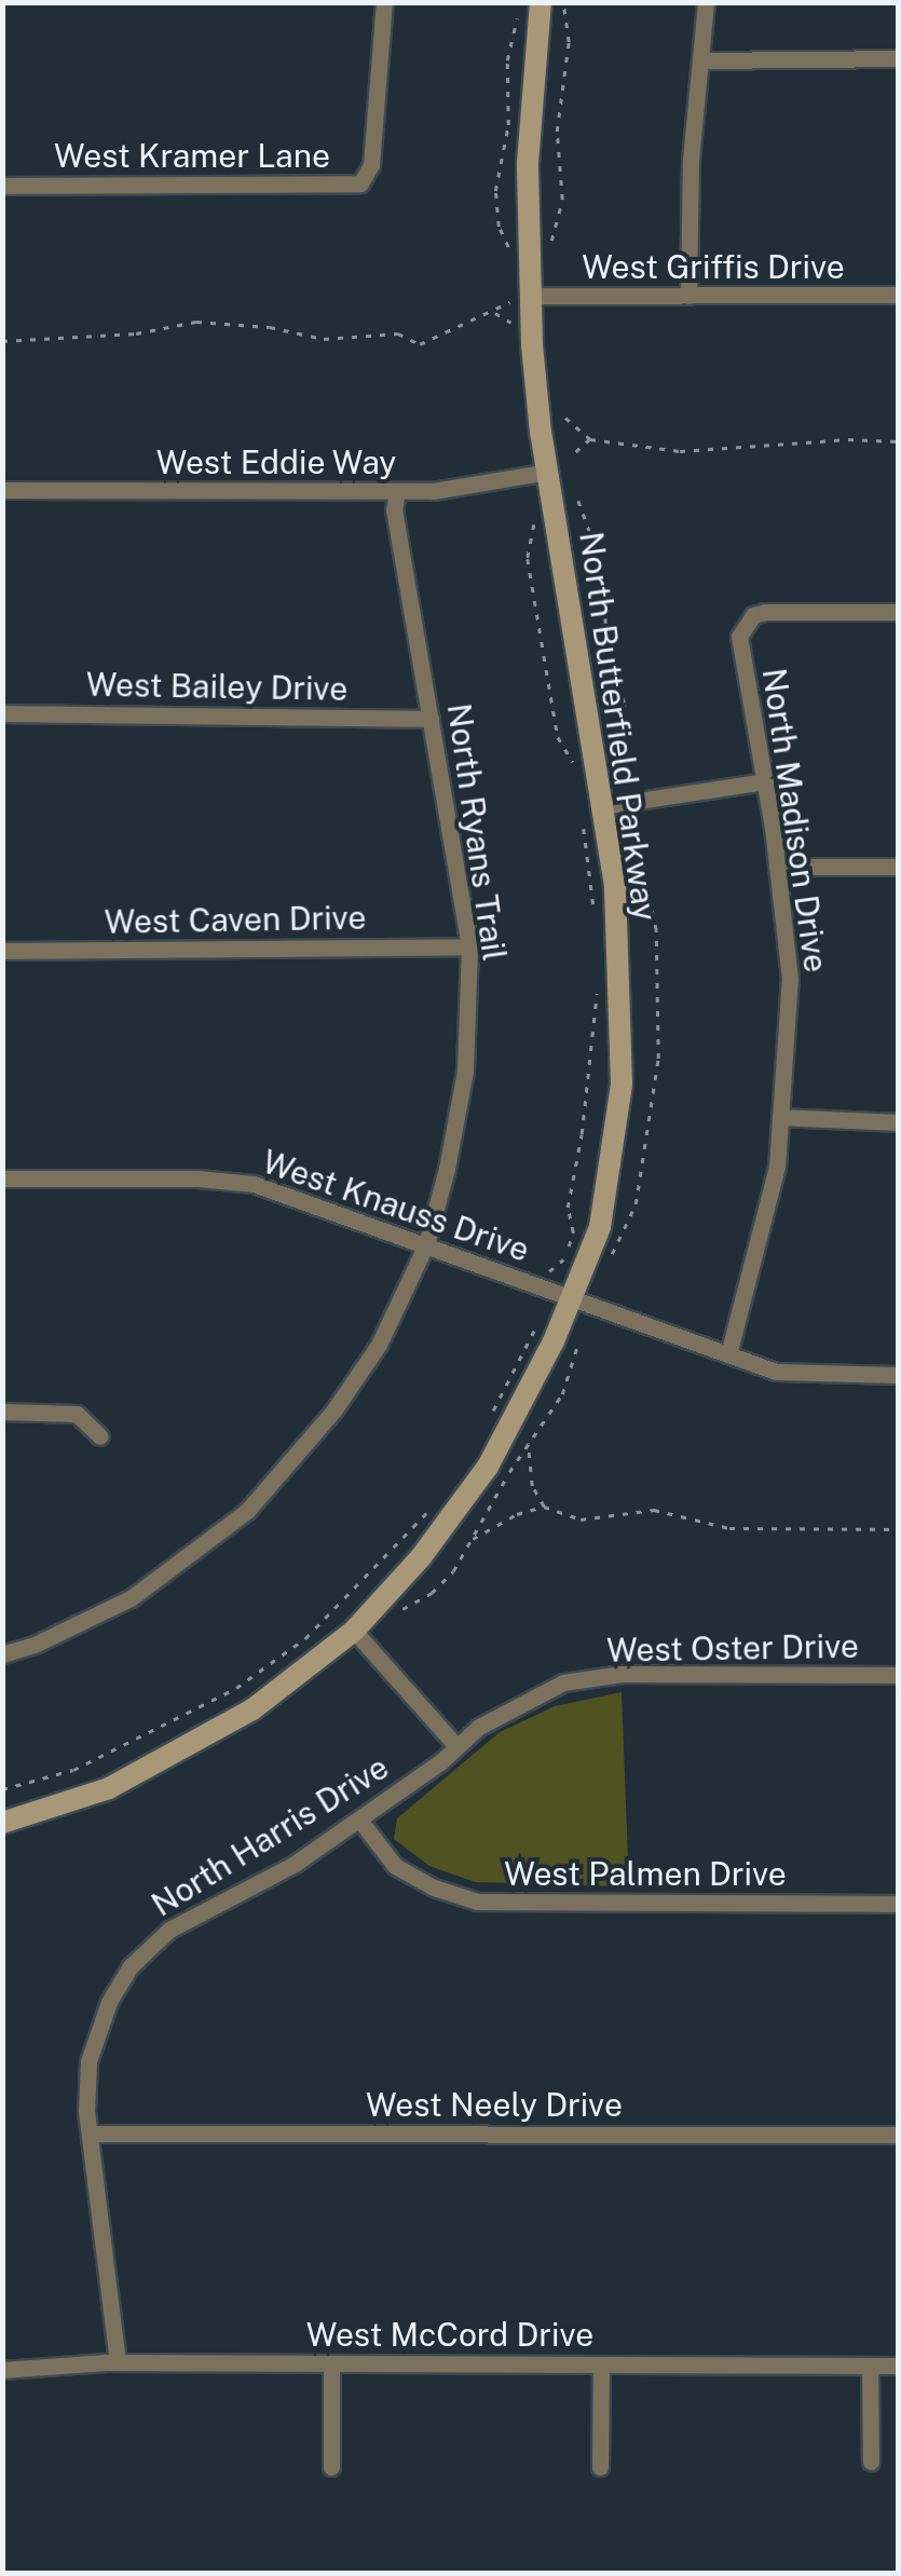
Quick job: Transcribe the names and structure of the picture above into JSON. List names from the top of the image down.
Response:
{
  "streets": {
    "street": [
      "West Kramer Lane",
      "West Griffis Drive",
      "West Eddie Way",
      "West Bailey Drive",
      "North Butterfield Parkway",
      "North Madison Drive",
      "North Ryans Trail",
      "West Caven Drive",
      "West Knauss Drive",
      "West Oster Drive",
      "North Harris Drive",
      "West Palmen Drive",
      "West Neely Drive",
      "West McCord Drive"
    ]
  },
  "crossings": [
    ["West Griffis Drive", "North Butterfield Parkway"],
    ["West Eddie Way", "North Butterfield Parkway"],
    ["West Eddie Way", "North Ryans Trail"],
    ["West Bailey Drive", "North Ryans Trail"],
    ["North Butterfield Parkway", "West Knauss Drive"],
    ["North Madison Drive", "West Knauss Drive"],
    ["North Ryans Trail", "West Caven Drive"],
    ["North Ryans Trail", "West Knauss Drive"],
    ["West Oster Drive", "North Harris Drive"],
    ["North Harris Drive", "West Palmen Drive"],
    ["North Harris Drive", "West Neely Drive"],
    ["North Harris Drive", "West McCord Drive"]
  ]
}
